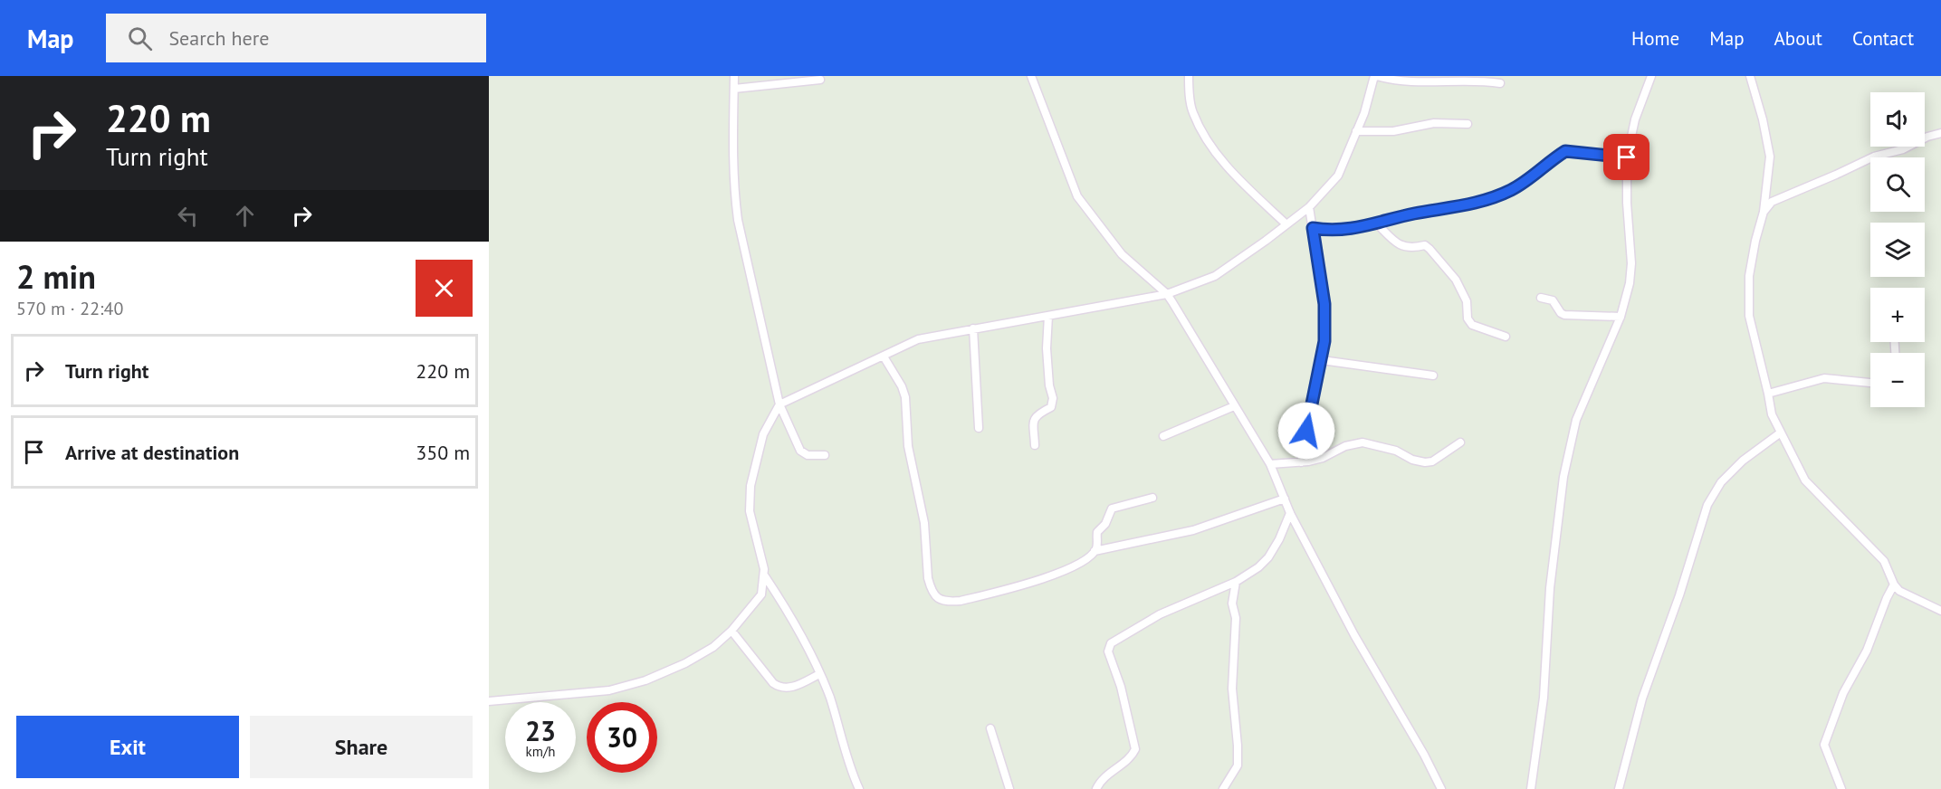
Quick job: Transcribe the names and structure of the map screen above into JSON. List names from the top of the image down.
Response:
{
  "page": {
    "header": "Map",
    "search": "Search here",
    "nav": [
      "Home",
      "Map",
      "About",
      "Contact"
    ],
    "turn": ["220 m", "Turn right"],
    "map_buttons": ["+", "−"],
    "heading": ["2 min", "570 m · 22:40"],
    "list": [
      {
        "name": "Turn right",
        "value": "220 m"
      },
      {
        "name": "Arrive at destination",
        "value": "350 m"
      }
    ],
    "speed": "23 km/h",
    "limit": "30",
    "buttons": ["Exit", "Share"]
  }
}
